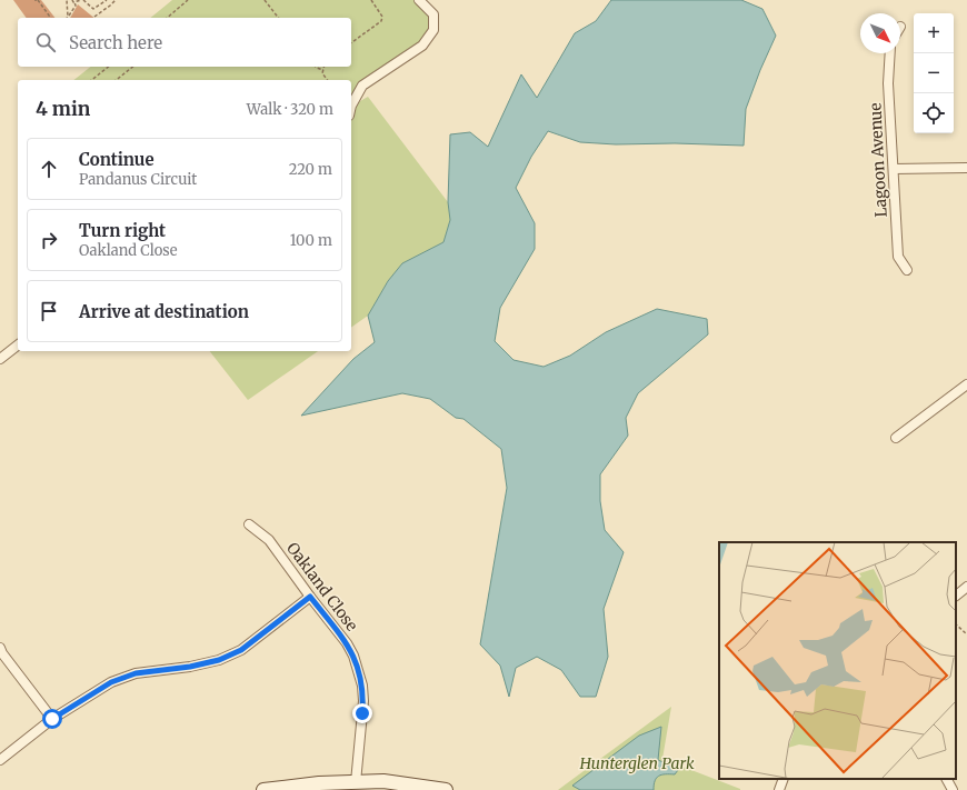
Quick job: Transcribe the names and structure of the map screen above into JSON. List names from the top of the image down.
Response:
{
  "streets": {
    "street": ["Lagoon Avenue", "Oakland Close"]
  },
  "parks": ["Hunterglen Park"],
  "north": "bottom right",
  "page": {
    "map_buttons": ["+", "−"],
    "search": "Search here",
    "heading": ["4 min", "Walk · 320 m"],
    "list": [
      ["Continue", "Pandanus Circuit", "220 m"],
      ["Turn right", "Oakland Close", "100 m"],
      "Arrive at destination"
    ]
  }
}
